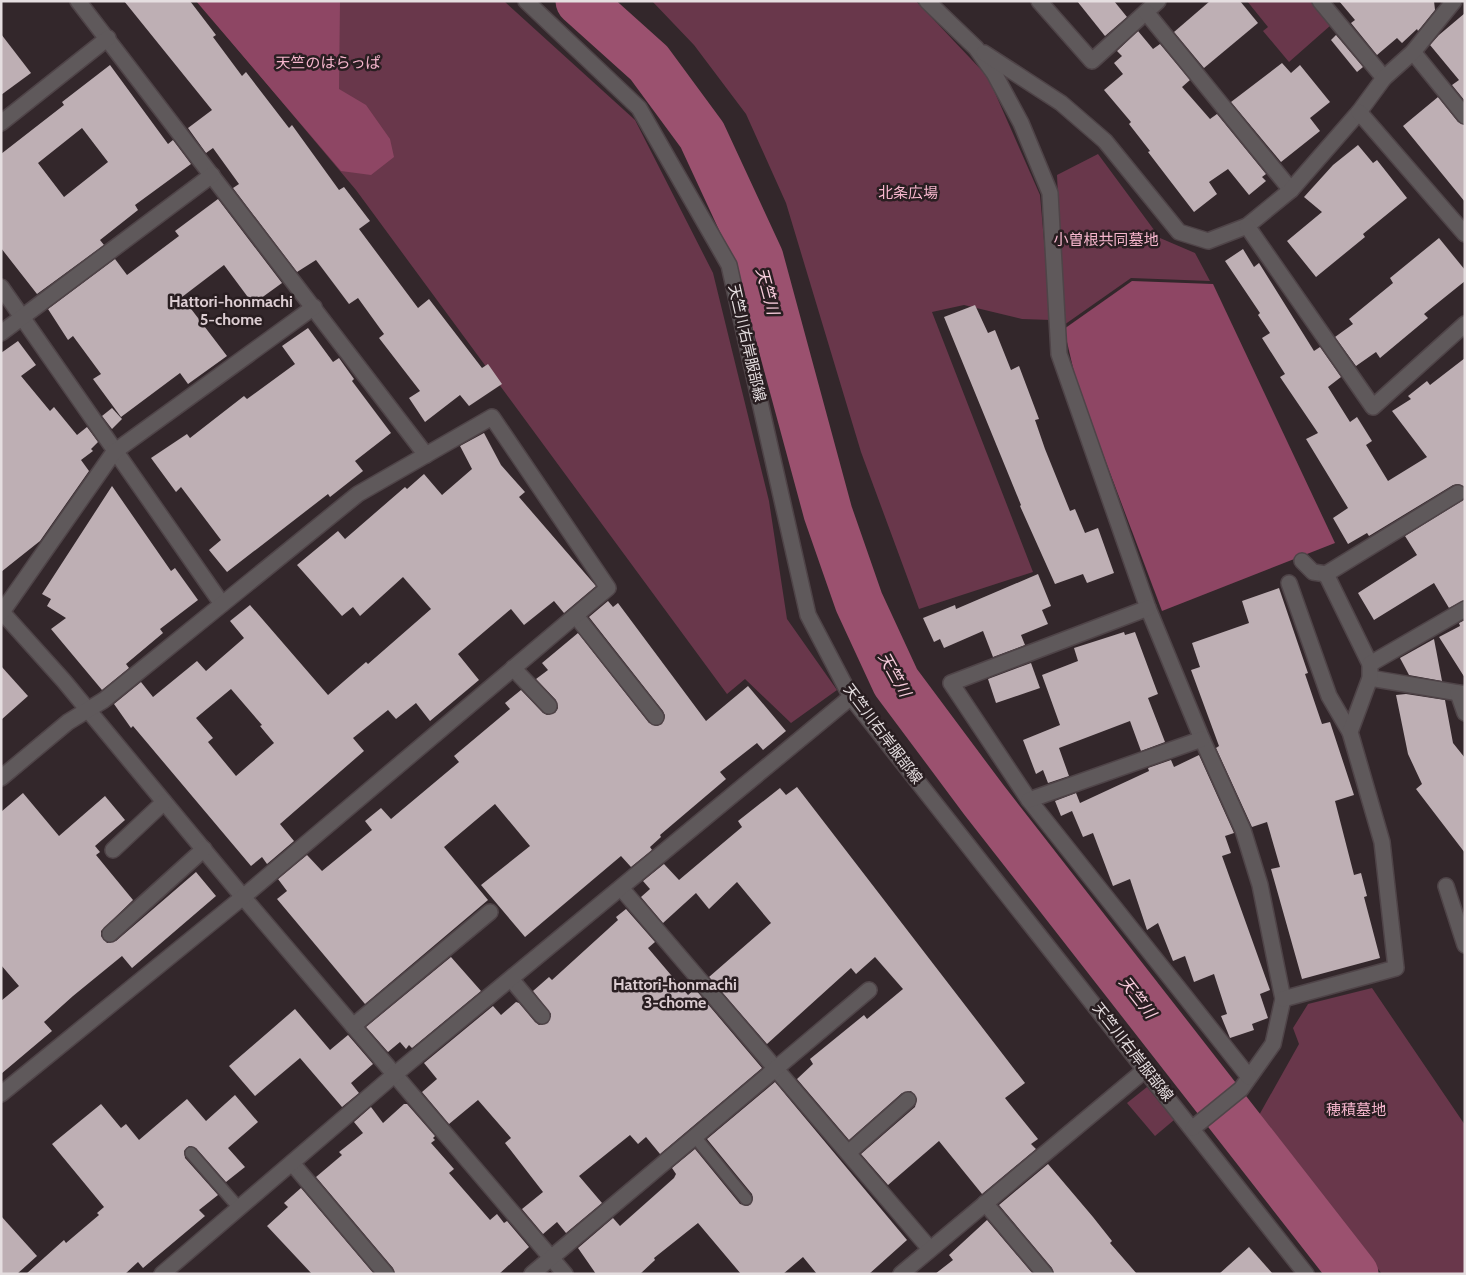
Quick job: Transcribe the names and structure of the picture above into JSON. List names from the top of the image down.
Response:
{
  "streets": {
    "street": ["天竺川右岸服部線"]
  },
  "districts": ["Hattori-honmachi 5-chome", "Hattori-honmachi 3-chome"],
  "water": ["天竺川"],
  "parks": [
    "天竺のはらっぱ",
    "北条広場",
    "小曽根共同墓地",
    "穂積墓地"
  ]
}
